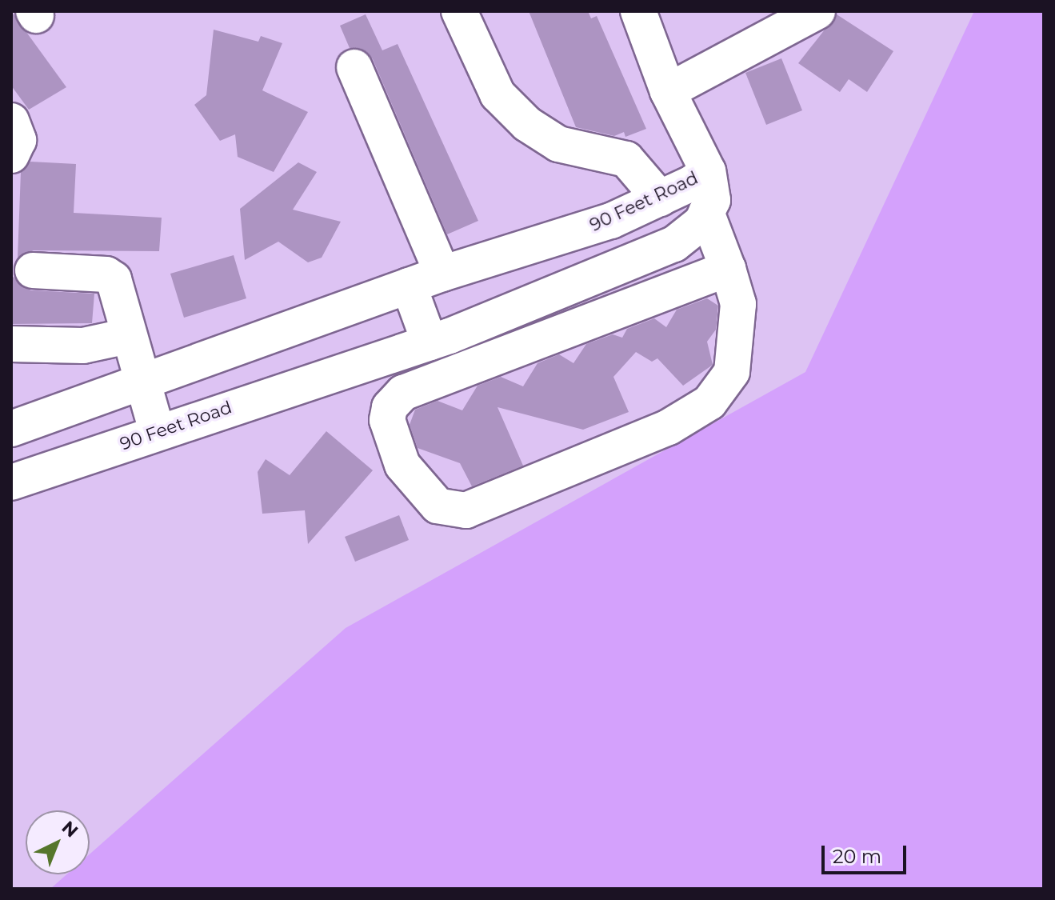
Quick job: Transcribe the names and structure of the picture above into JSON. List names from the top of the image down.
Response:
{
  "streets": {
    "street": ["90 Feet Road"]
  },
  "scale_bar": "20 m",
  "north": "top right"
}
